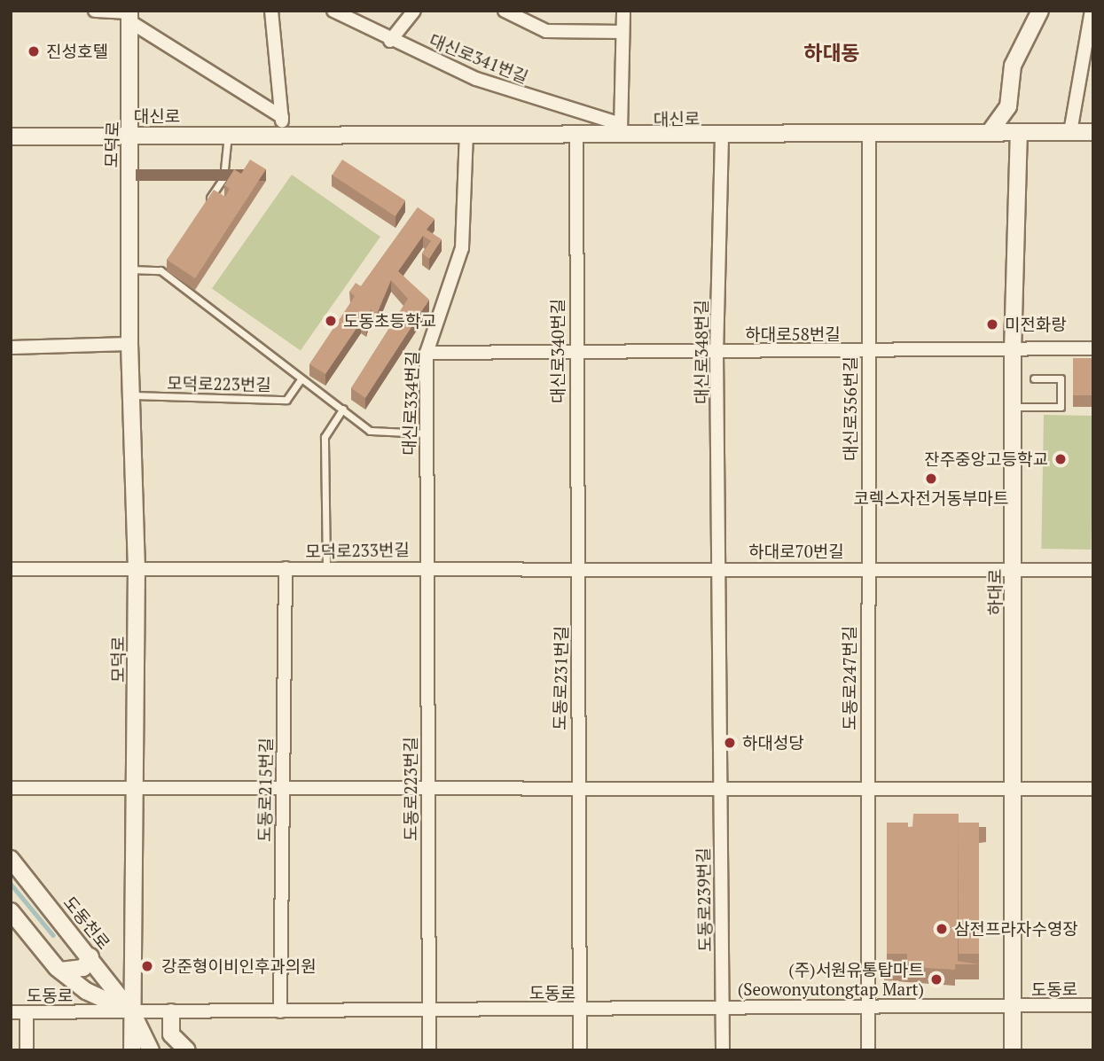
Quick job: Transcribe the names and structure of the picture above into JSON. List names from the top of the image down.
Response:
{
  "streets": {
    "street": [
      "대신로341번길",
      "대신로",
      "모덕로",
      "하대로58번길",
      "대신로340번길",
      "대신로348번길",
      "대신로334번길",
      "대신로356번길",
      "모덕로233번길",
      "하대로70번길",
      "하대로",
      "도동로231번길",
      "도동로247번길",
      "도동로223번길",
      "도동로215번길",
      "도동로239번길",
      "도동천로",
      "도동로"
    ],
    "lane": ["모덕로223번길"]
  },
  "crossings": [
    ["대신로341번길", "대신로"],
    ["대신로", "모덕로"],
    ["대신로", "대신로340번길"],
    ["대신로", "대신로348번길"],
    ["대신로", "대신로334번길"],
    ["대신로", "대신로356번길"],
    ["대신로", "하대로"],
    ["모덕로", "모덕로223번길"],
    ["모덕로", "모덕로233번길"],
    ["모덕로", "도동천로"],
    ["모덕로", "도동로"],
    ["하대로58번길", "대신로340번길"],
    ["하대로58번길", "대신로348번길"],
    ["하대로58번길", "대신로334번길"],
    ["하대로58번길", "대신로356번길"],
    ["하대로58번길", "하대로"],
    ["대신로340번길", "모덕로233번길"],
    ["대신로340번길", "하대로70번길"],
    ["대신로340번길", "도동로231번길"],
    ["대신로348번길", "하대로70번길"],
    ["대신로348번길", "도동로239번길"],
    ["대신로334번길", "모덕로233번길"],
    ["대신로334번길", "도동로223번길"],
    ["대신로356번길", "하대로70번길"],
    ["대신로356번길", "도동로247번길"],
    ["모덕로233번길", "하대로70번길"],
    ["모덕로233번길", "도동로231번길"],
    ["모덕로233번길", "도동로223번길"],
    ["모덕로233번길", "도동로215번길"],
    ["하대로70번길", "하대로"],
    ["하대로70번길", "도동로231번길"],
    ["하대로70번길", "도동로247번길"],
    ["하대로70번길", "도동로239번길"],
    ["하대로", "도동로"],
    ["도동로231번길", "도동로"],
    ["도동로247번길", "도동로"],
    ["도동로223번길", "도동로"],
    ["도동로215번길", "도동로"],
    ["도동로239번길", "도동로"],
    ["도동천로", "도동로"]
  ],
  "districts": ["하대동"],
  "places": [
    "진성호텔",
    "도동초등학교",
    "미전화랑",
    "잔주중앙고등학교",
    "코렉스자전거동부마트",
    "하대성당",
    "삼전프라자수영장",
    "강준형이비인후과의원",
    "(주)서원유통탑마트 (Seowonyutongtap Mart)"
  ]
}
